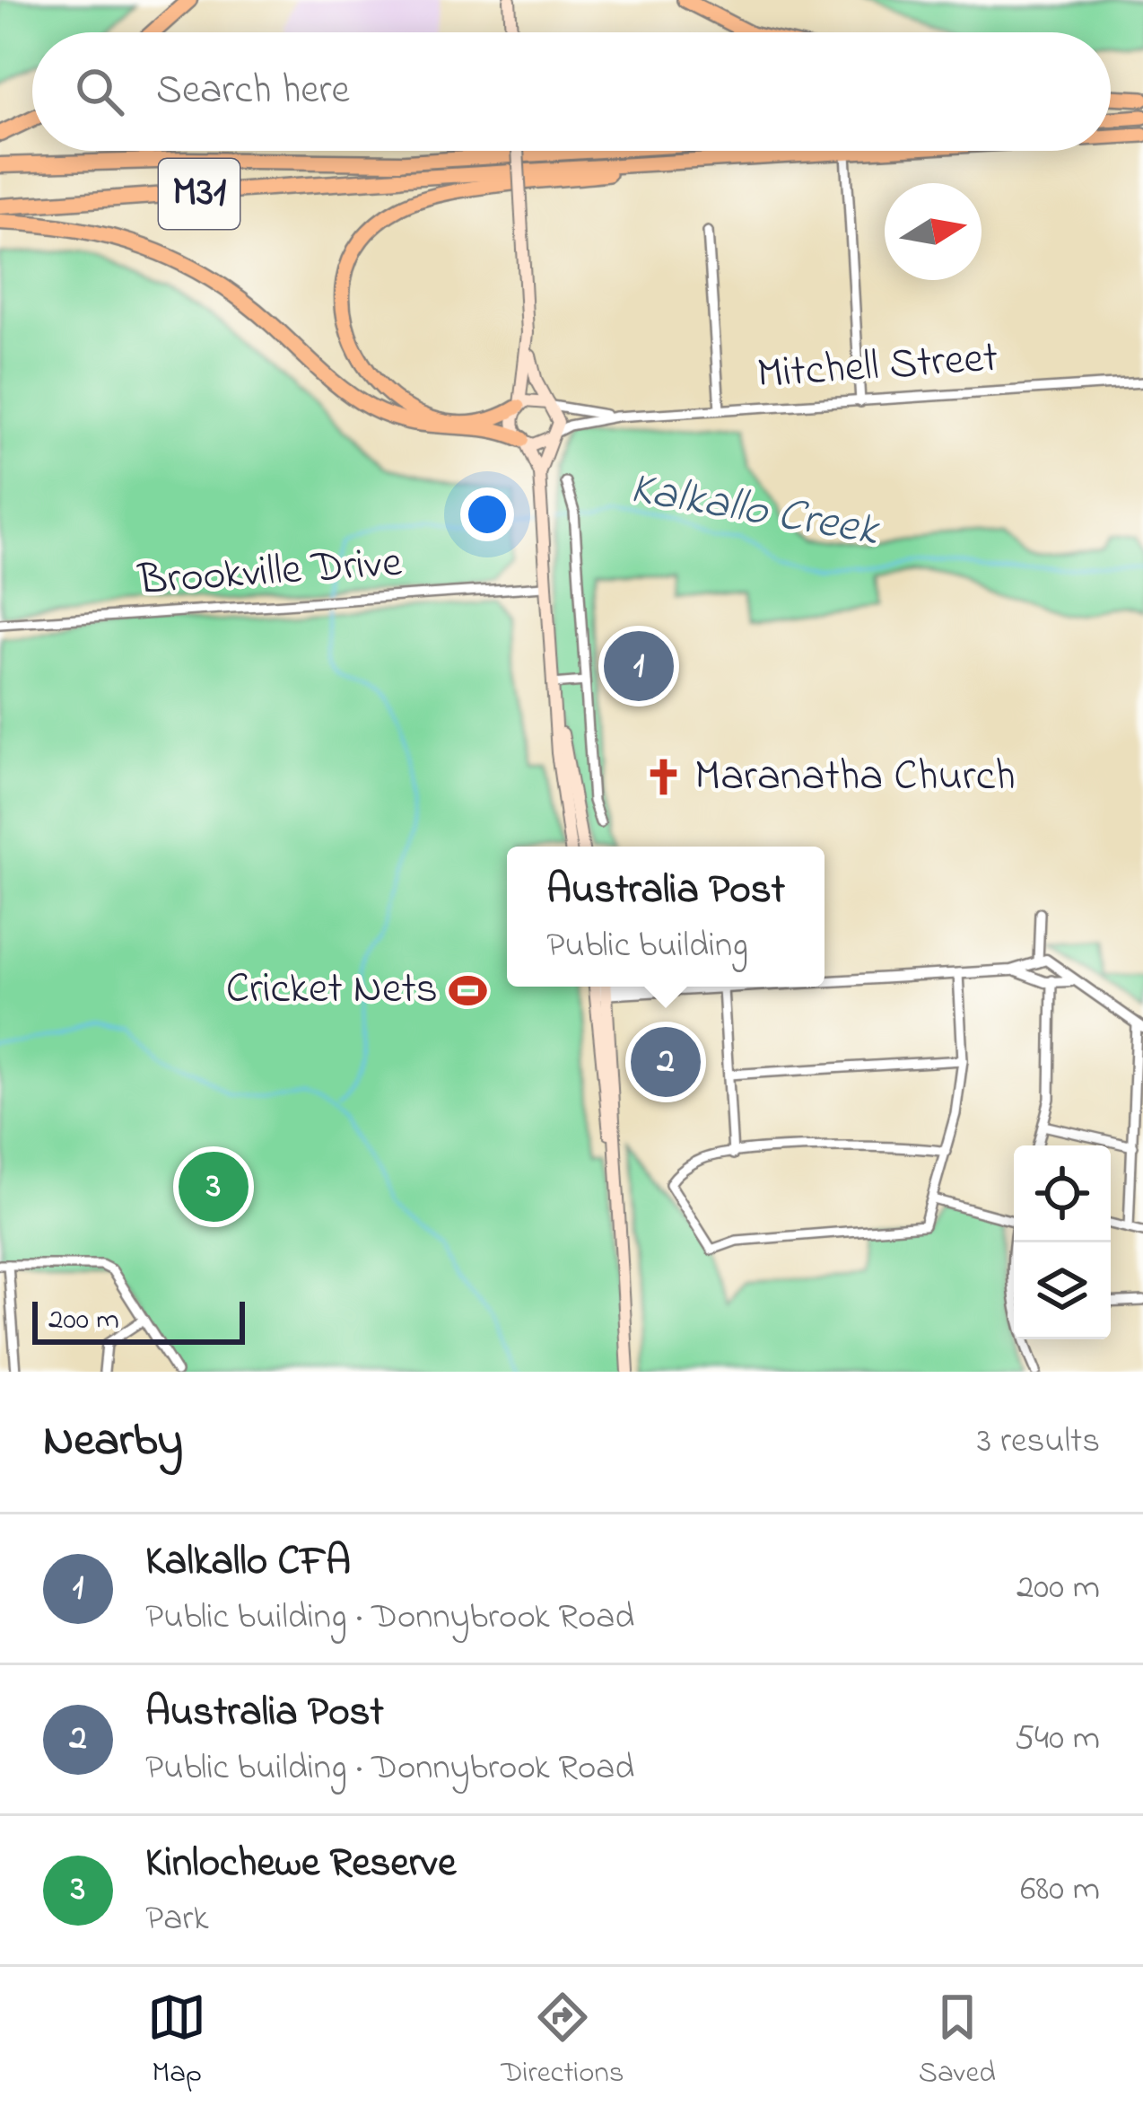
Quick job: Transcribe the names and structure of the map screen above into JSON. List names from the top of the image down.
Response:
{
  "streets": {
    "highway": ["M31"],
    "street": ["Mitchell Street", "Brookville Drive"]
  },
  "water": ["Kalkallo Creek"],
  "places": {
    "church": ["Maranatha Church"],
    "sports": ["Cricket Nets"]
  },
  "scale_bar": "200 m",
  "north": "right",
  "page": {
    "search": "Search here",
    "pins": ["1", "2", "3"],
    "popup": ["Australia Post", "Public building"],
    "scale": "200 m",
    "heading": ["Nearby", "3 results"],
    "list": [
      {
        "mark": "1",
        "name": "Kalkallo CFA",
        "note": "Public building · Donnybrook Road",
        "value": "200 m"
      },
      {
        "mark": "2",
        "name": "Australia Post",
        "note": "Public building · Donnybrook Road",
        "value": "540 m"
      },
      {
        "mark": "3",
        "name": "Kinlochewe Reserve",
        "note": "Park",
        "value": "680 m"
      }
    ],
    "nav": ["Map", "Directions", "Saved"]
  }
}
